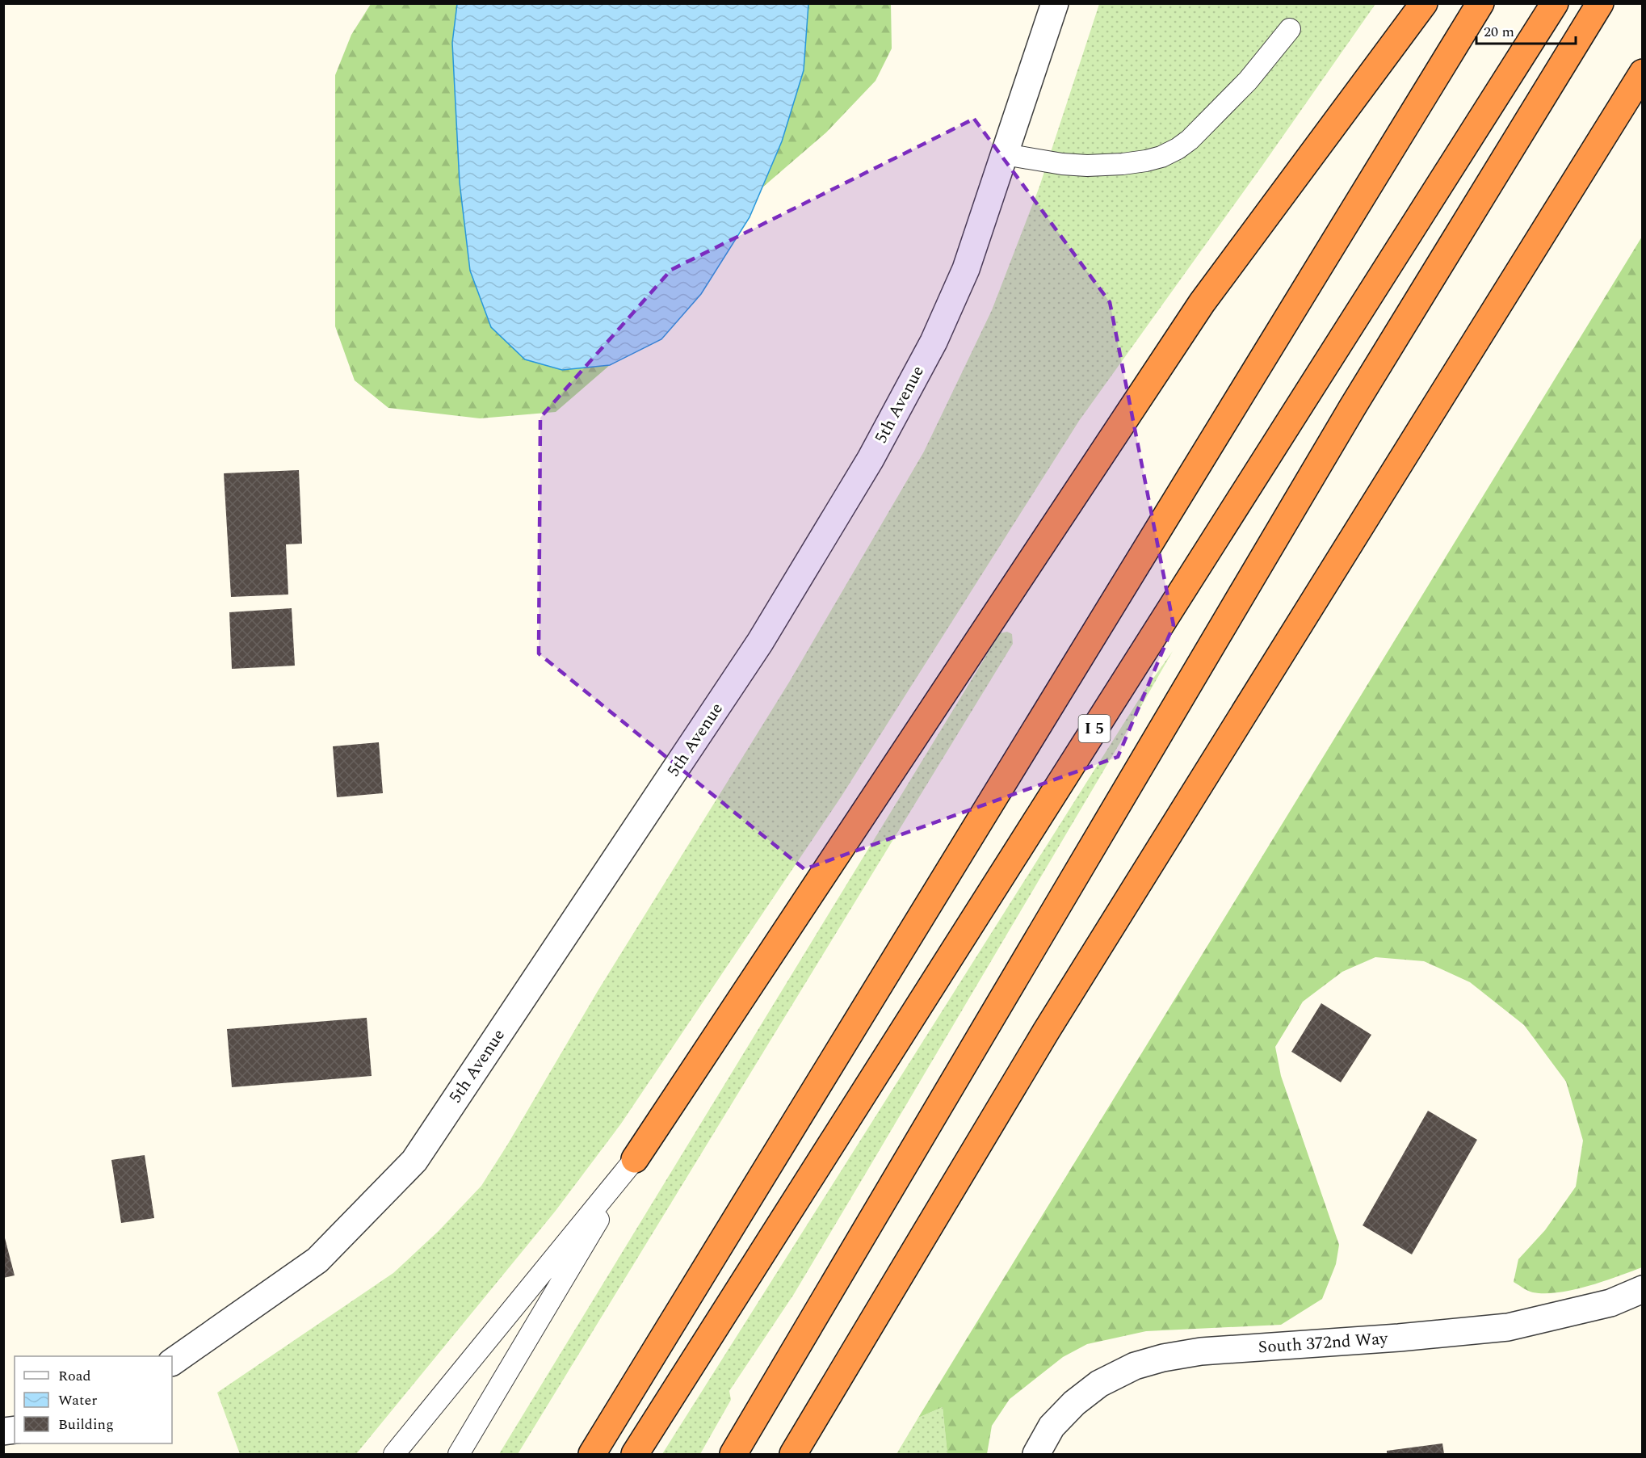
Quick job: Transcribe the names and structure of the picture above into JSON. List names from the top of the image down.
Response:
{
  "streets": {
    "highway": ["I 5"],
    "street": ["5th Avenue", "South 372nd Way"]
  },
  "legend": ["Road", "Water", "Building"],
  "scale_bar": "20 m"
}
